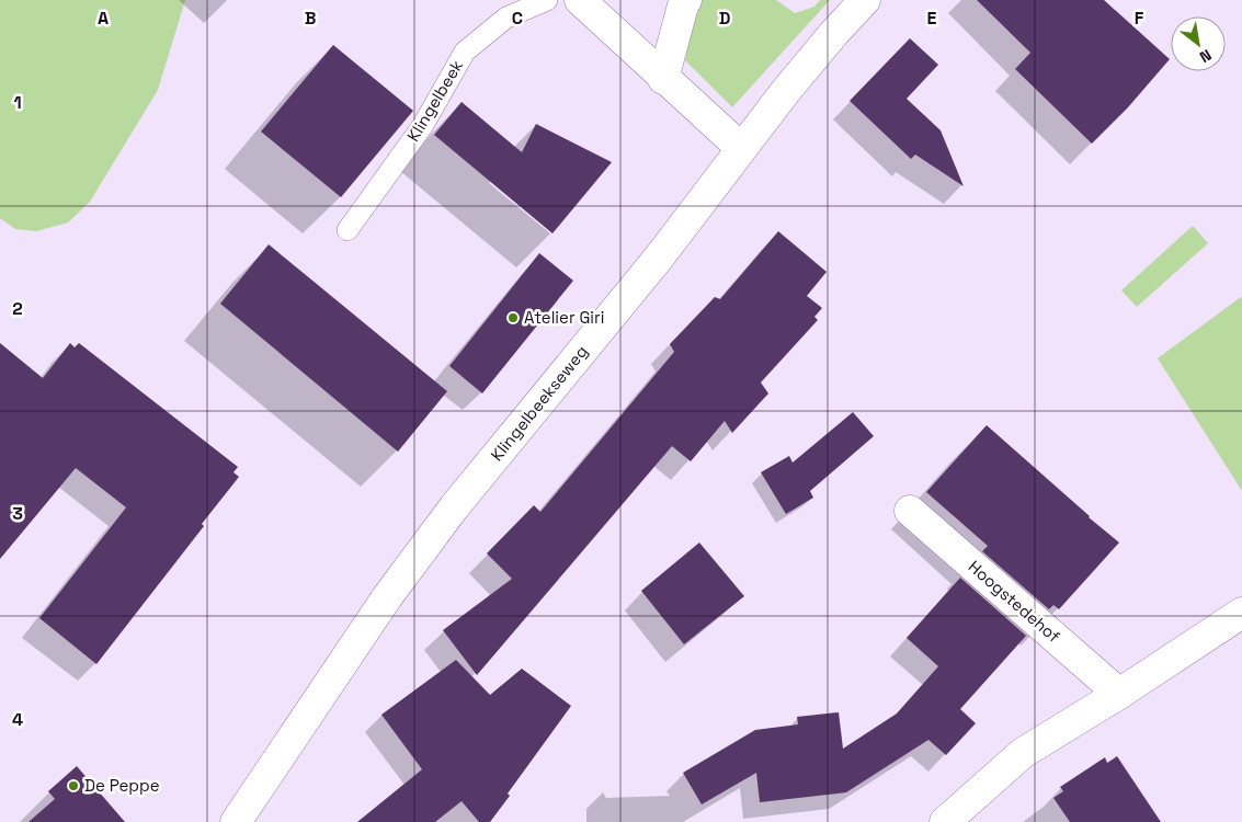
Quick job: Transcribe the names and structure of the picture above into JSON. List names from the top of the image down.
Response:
{
  "streets": {
    "street": ["Klingelbeekseweg", "Hoogstedehof"],
    "lane": ["Klingelbeek"]
  },
  "places": ["Atelier Giri", "De Peppe"],
  "north": "bottom right",
  "grid": {
    "columns": [
      "A",
      "B",
      "C",
      "D",
      "E",
      "F"
    ],
    "rows": [
      "1",
      "2",
      "3",
      "4"
    ]
  }
}
